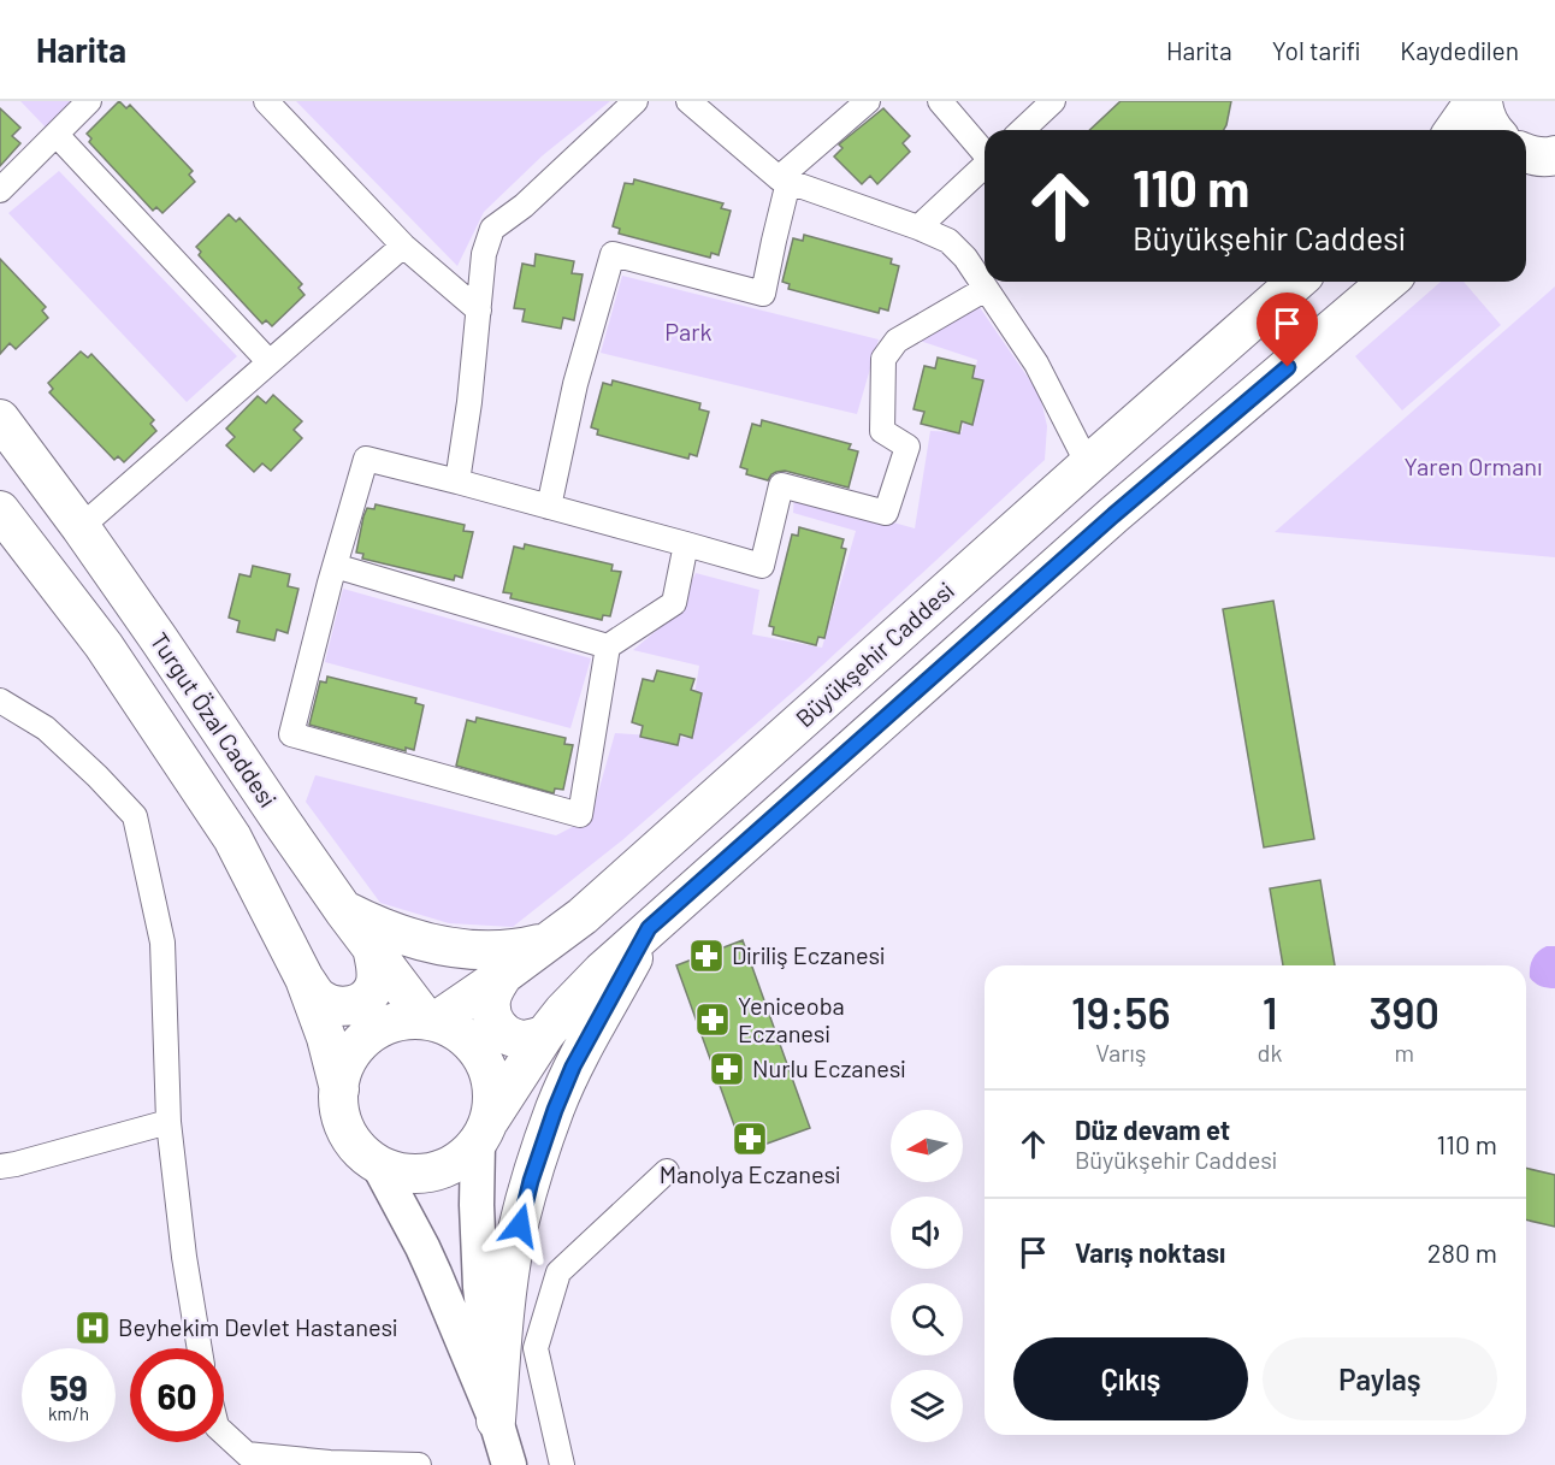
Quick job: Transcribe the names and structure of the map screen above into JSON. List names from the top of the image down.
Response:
{
  "streets": {
    "main road": ["Büyükşehir Caddesi", "Turgut Özal Caddesi"]
  },
  "crossings": [
    ["Büyükşehir Caddesi", "Turgut Özal Caddesi"]
  ],
  "parks": ["Park", "Yaren Ormanı"],
  "places": {
    "pharmacy": [
      "Diriliş Eczanesi",
      "Yeniceoba Eczanesi",
      "Nurlu Eczanesi",
      "Manolya Eczanesi"
    ],
    "hospital": ["Beyhekim Devlet Hastanesi"]
  },
  "north": "left",
  "page": {
    "header": "Harita",
    "nav": ["Harita", "Yol tarifi", "Kaydedilen"],
    "turn": ["110 m", "Büyükşehir Caddesi"],
    "eta": [
      "19:56",
      "Varış",
      "1",
      "dk",
      "390",
      "m"
    ],
    "list": [
      {
        "name": "Düz devam et",
        "note": "Büyükşehir Caddesi",
        "value": "110 m"
      },
      {
        "name": "Varış noktası",
        "value": "280 m"
      }
    ],
    "buttons": ["Çıkış", "Paylaş"],
    "speed": "59 km/h",
    "limit": "60"
  }
}
